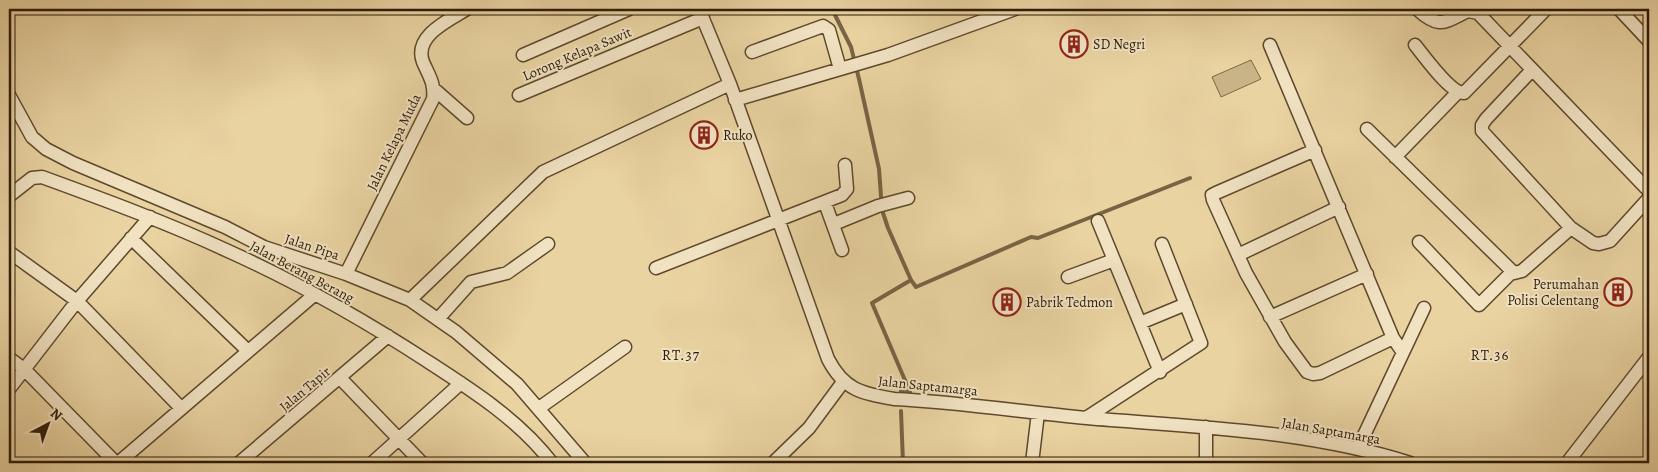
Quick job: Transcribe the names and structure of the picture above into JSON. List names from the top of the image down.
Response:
{
  "streets": {
    "street": [
      "Lorong Kelapa Sawit",
      "Jalan Kelapa Muda",
      "Jalan Pipa",
      "Jalan Berang Berang",
      "Jalan Saptamarga",
      "Jalan Tapir"
    ]
  },
  "crossings": [
    ["Jalan Kelapa Muda", "Jalan Pipa"],
    ["Jalan Berang Berang", "Jalan Tapir"]
  ],
  "districts": ["RT.37", "RT.36"],
  "places": {
    "building": [
      "SD Negri",
      "Ruko",
      "Perumahan Polisi Celentang",
      "Pabrik Tedmon"
    ]
  },
  "north": "top right"
}
